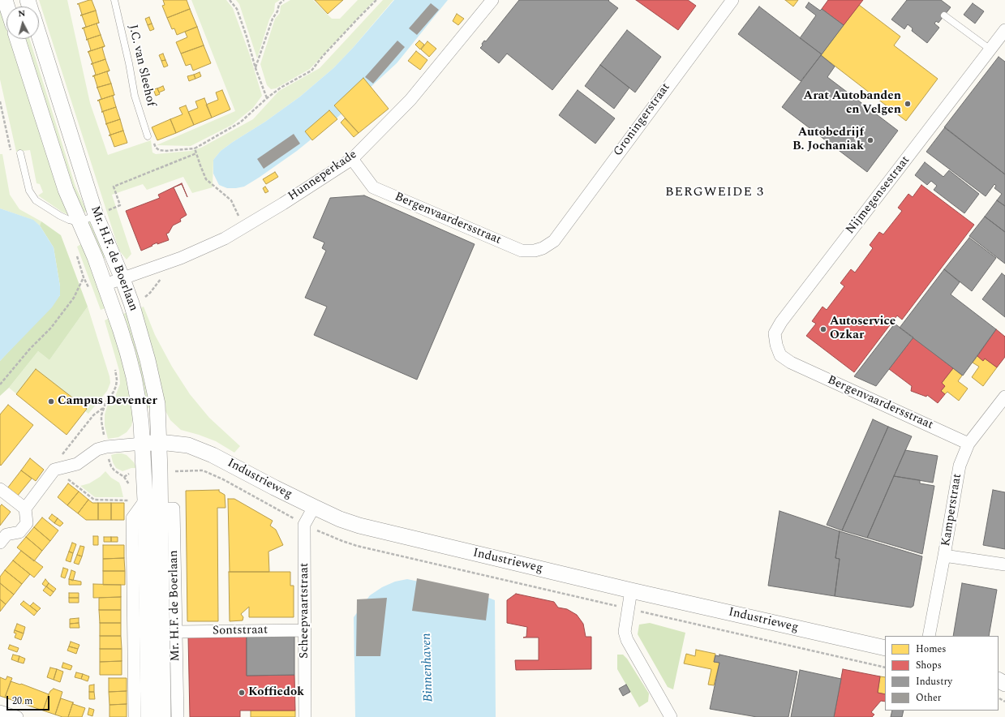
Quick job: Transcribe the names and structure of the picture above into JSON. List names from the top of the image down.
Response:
{
  "streets": {
    "street": [
      "Groningerstraat",
      "Hunneperkade",
      "Nijmegensestraat",
      "Bergenvaardersstraat",
      "Mr. H.F. de Boerlaan",
      "Industrieweg",
      "Kamperstraat",
      "Scheepvaartstraat",
      "Sontstraat"
    ],
    "lane": ["J.C. van Sleehof"]
  },
  "crossings": [
    ["Groningerstraat", "Bergenvaardersstraat"],
    ["Hunneperkade", "Bergenvaardersstraat"],
    ["Hunneperkade", "Mr. H.F. de Boerlaan"],
    ["Nijmegensestraat", "Bergenvaardersstraat"],
    ["Bergenvaardersstraat", "Kamperstraat"],
    ["Mr. H.F. de Boerlaan", "Industrieweg"],
    ["Mr. H.F. de Boerlaan", "Sontstraat"],
    ["Industrieweg", "Scheepvaartstraat"],
    ["Scheepvaartstraat", "Sontstraat"]
  ],
  "districts": ["BERGWEIDE 3"],
  "water": ["Binnenhaven"],
  "places": [
    "Arat Autobanden en Velgen",
    "Autobedrijf B. Jochaniak",
    "Autoservice Ozkar",
    "Campus Deventer",
    "Koffiedok"
  ],
  "legend": [
    "Homes",
    "Shops",
    "Industry",
    "Other"
  ],
  "scale_bar": "20 m",
  "north": "top"
}
